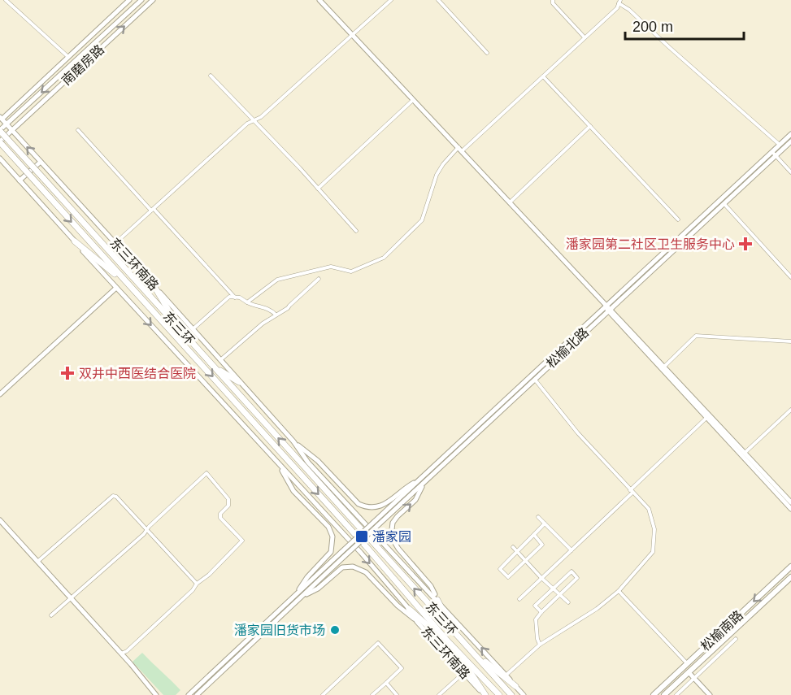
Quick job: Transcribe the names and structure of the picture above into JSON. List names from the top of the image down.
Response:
{
  "streets": {
    "highway": ["东三环"],
    "main road": ["松榆南路"],
    "street": ["南磨房路", "东三环南路", "松榆北路"]
  },
  "crossings": [
    ["南磨房路", "东三环南路"],
    ["南磨房路", "东三环"]
  ],
  "places": {
    "health": ["潘家园第二社区卫生服务中心", "双井中西医结合医院"],
    "transit": ["潘家园"],
    "other": ["潘家园旧货市场"]
  },
  "scale_bar": "200 m"
}
